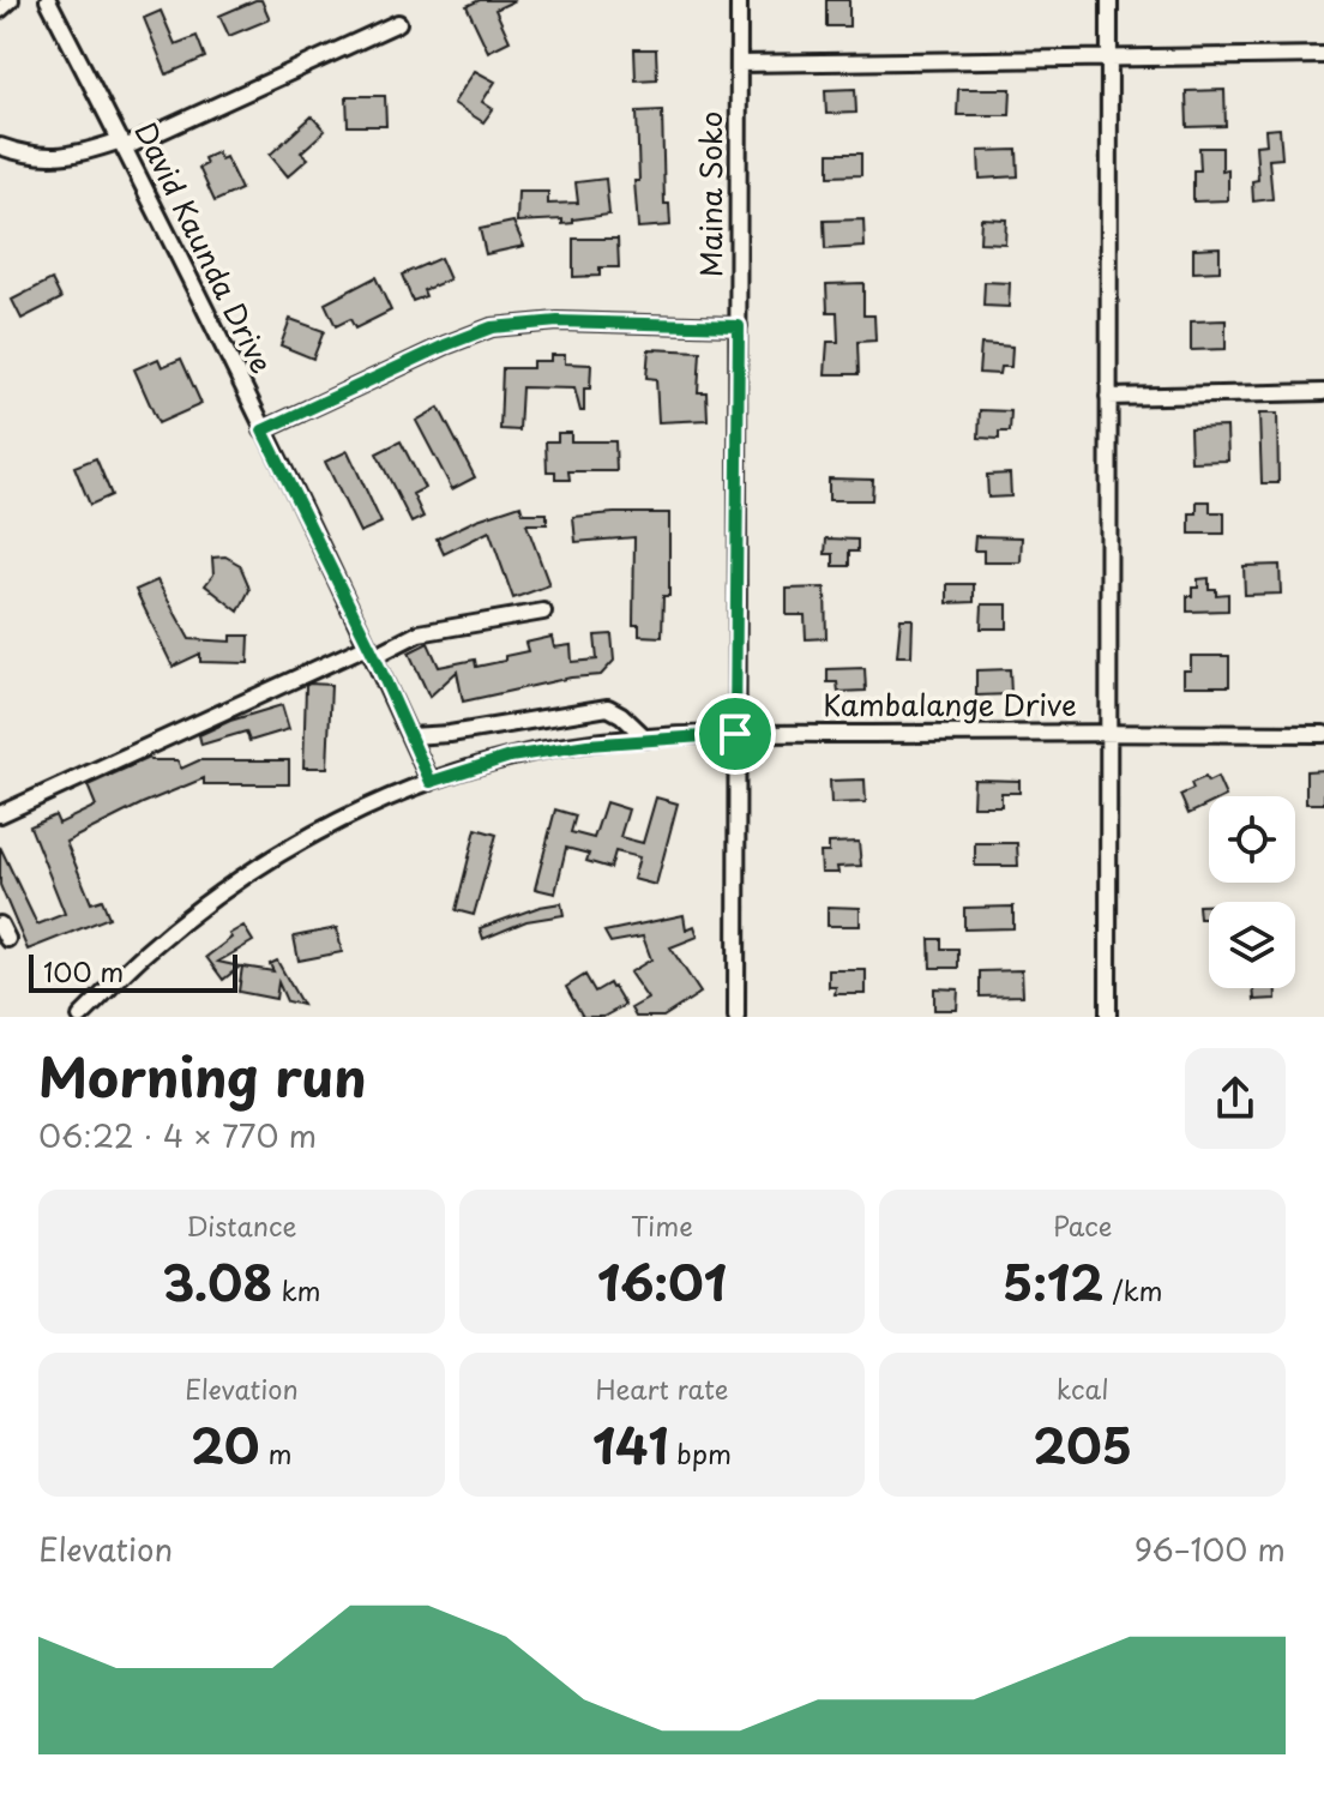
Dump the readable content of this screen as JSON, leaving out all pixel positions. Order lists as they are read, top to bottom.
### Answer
{
  "streets": {
    "street": ["Maina Soko", "David Kaunda Drive", "Kambalange Drive"]
  },
  "crossings": [
    ["Maina Soko", "Kambalange Drive"],
    ["David Kaunda Drive", "Kambalange Drive"]
  ],
  "scale_bar": "100 m",
  "page": {
    "scale": "100 m",
    "heading": ["Morning run", "06:22 · 4 × 770 m"],
    "stats": [
      ["Distance", "3.08 km"],
      ["Time", "16:01"],
      ["Pace", "5:12 /km"],
      ["Elevation", "20 m"],
      ["Heart rate", "141 bpm"],
      ["kcal", "205"]
    ],
    "chart": ["Elevation", "96–100 m"]
  }
}
